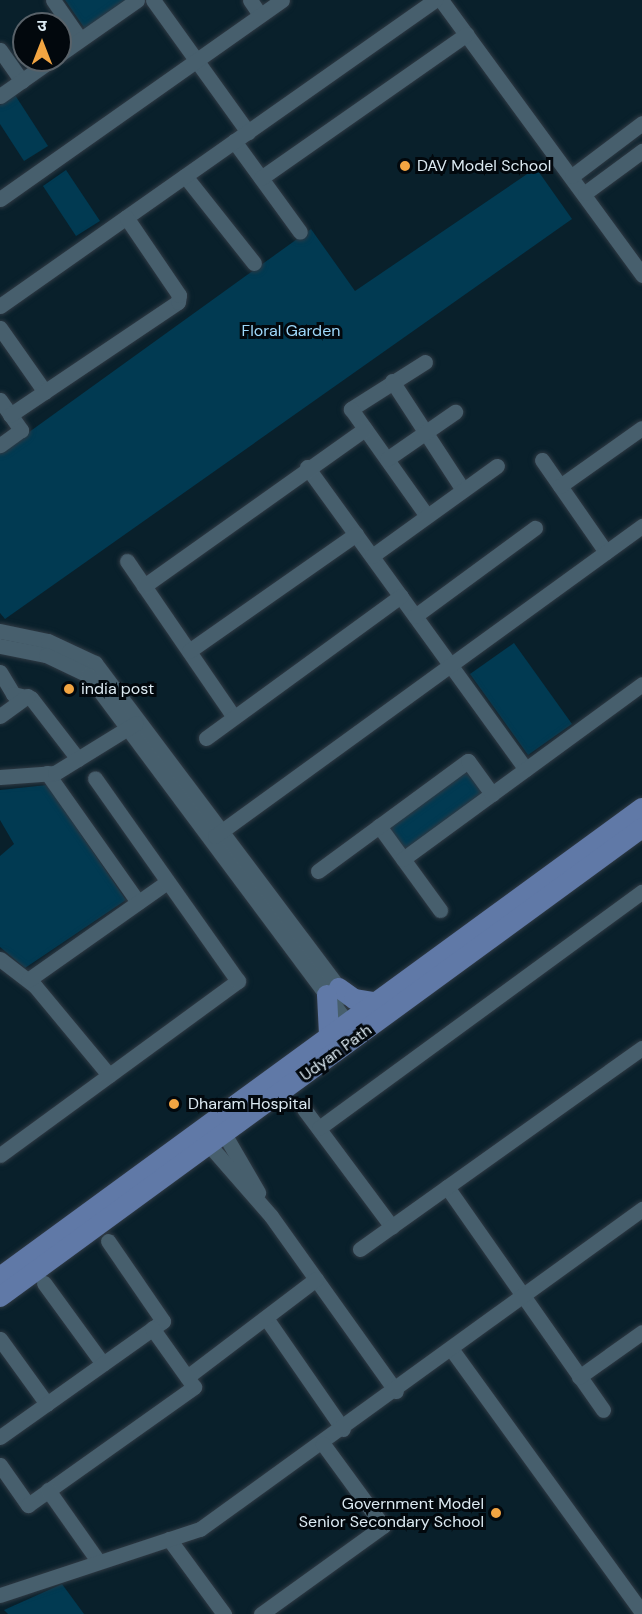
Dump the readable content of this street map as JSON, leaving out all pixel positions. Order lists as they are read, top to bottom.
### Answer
{
  "streets": {
    "main road": ["Udyan Path"]
  },
  "parks": ["Floral Garden"],
  "places": [
    "DAV Model School",
    "india post",
    "Dharam Hospital",
    "Government Model Senior Secondary School"
  ],
  "north": "top"
}
